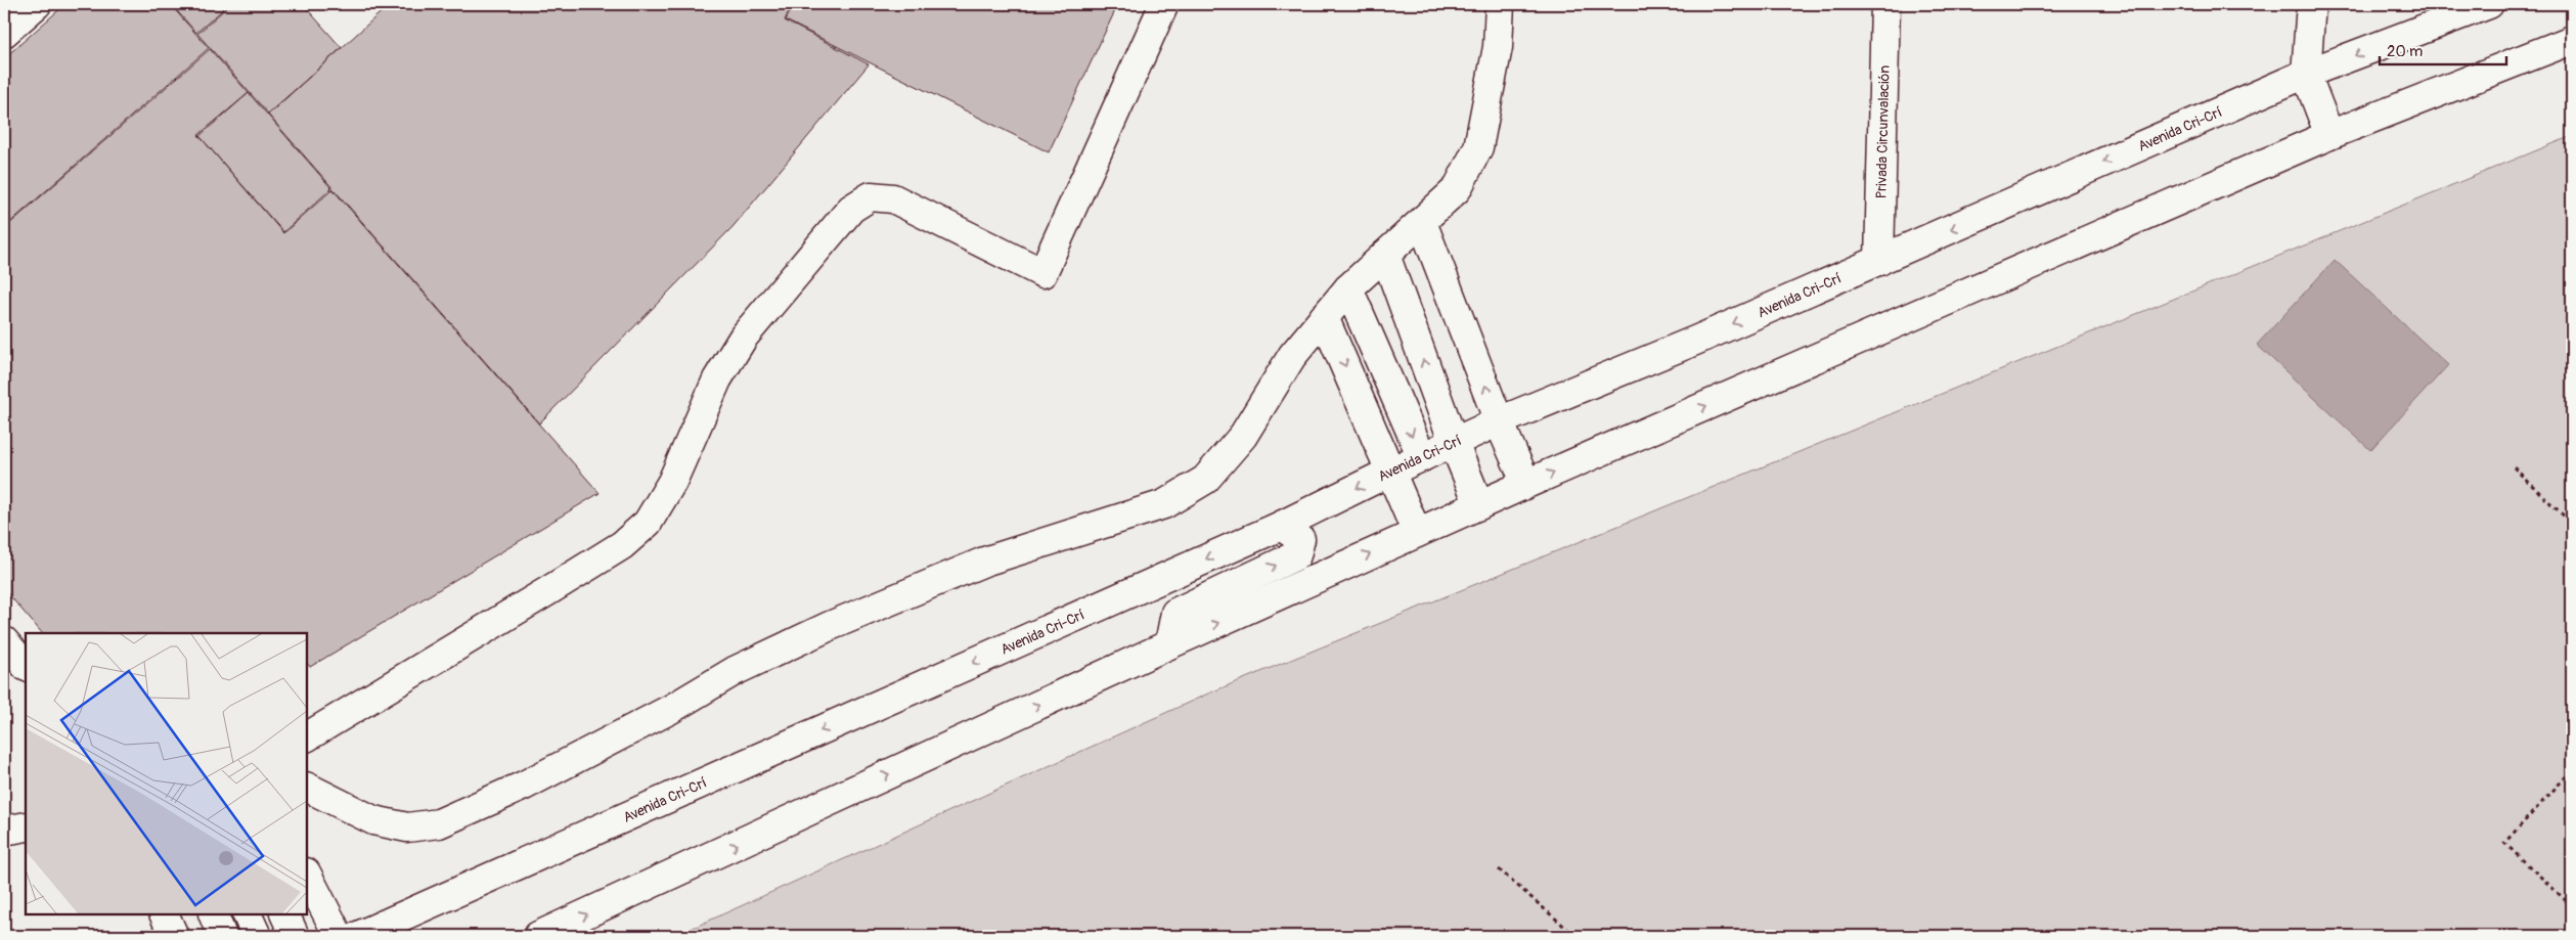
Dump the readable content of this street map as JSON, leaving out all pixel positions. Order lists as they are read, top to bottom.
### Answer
{
  "streets": {
    "main road": ["Avenida Cri-Crí", "Privada Circunvalación"]
  },
  "crossings": [
    ["Avenida Cri-Crí", "Privada Circunvalación"]
  ],
  "scale_bar": "20 m"
}
